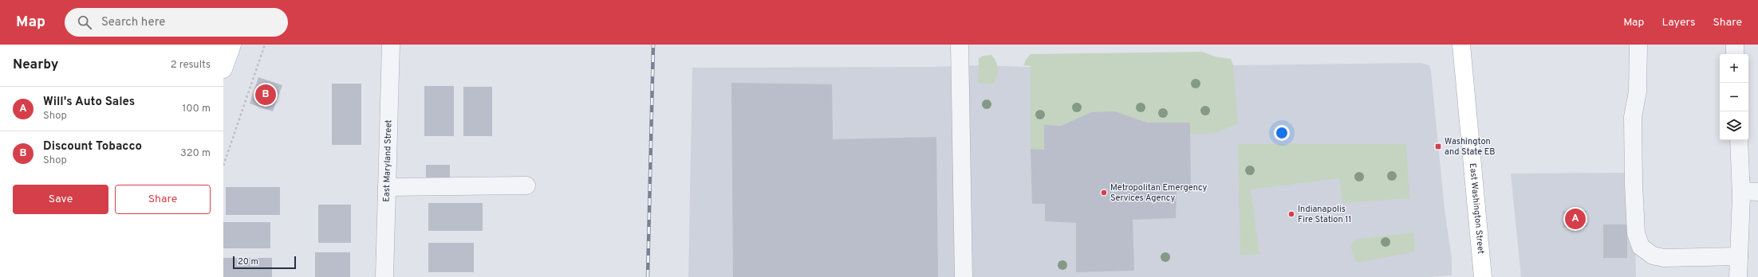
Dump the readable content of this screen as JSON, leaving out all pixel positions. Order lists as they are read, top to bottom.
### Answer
{
  "streets": {
    "main road": ["East Washington Street"],
    "street": ["East Maryland Street"]
  },
  "places": {
    "transit": ["Washington and State EB"],
    "other": ["Metropolitan Emergency Services Agency", "Indianapolis Fire Station 11"]
  },
  "scale_bar": "20 m",
  "page": {
    "header": "Map",
    "search": "Search here",
    "nav": ["Map", "Layers", "Share"],
    "heading": ["Nearby", "2 results"],
    "map_buttons": ["+", "−"],
    "pins": ["B", "A"],
    "list": [
      {
        "mark": "A",
        "name": "Will's Auto Sales",
        "note": "Shop",
        "value": "100 m"
      },
      {
        "mark": "B",
        "name": "Discount Tobacco",
        "note": "Shop",
        "value": "320 m"
      }
    ],
    "buttons": ["Save", "Share"],
    "scale": "20 m"
  }
}
